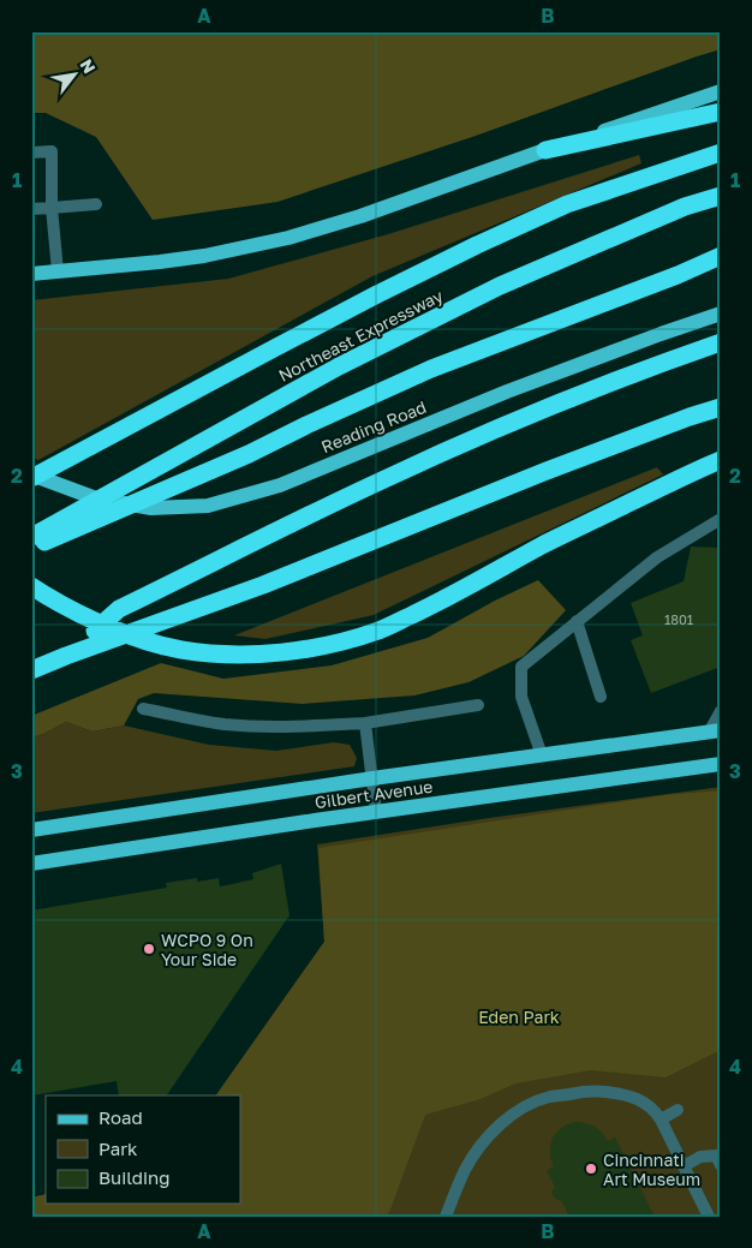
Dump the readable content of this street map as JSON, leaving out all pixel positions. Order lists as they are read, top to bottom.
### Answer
{
  "streets": {
    "highway": ["Northeast Expressway"],
    "main road": ["Reading Road", "Gilbert Avenue"]
  },
  "parks": ["Eden Park"],
  "places": ["WCPO 9 On Your Side", "Cincinnati Art Museum"],
  "house_numbers": ["1801"],
  "legend": ["Road", "Park", "Building"],
  "north": "top right",
  "grid": {
    "columns": ["A", "B"],
    "rows": [
      "1",
      "2",
      "3",
      "4"
    ]
  }
}
